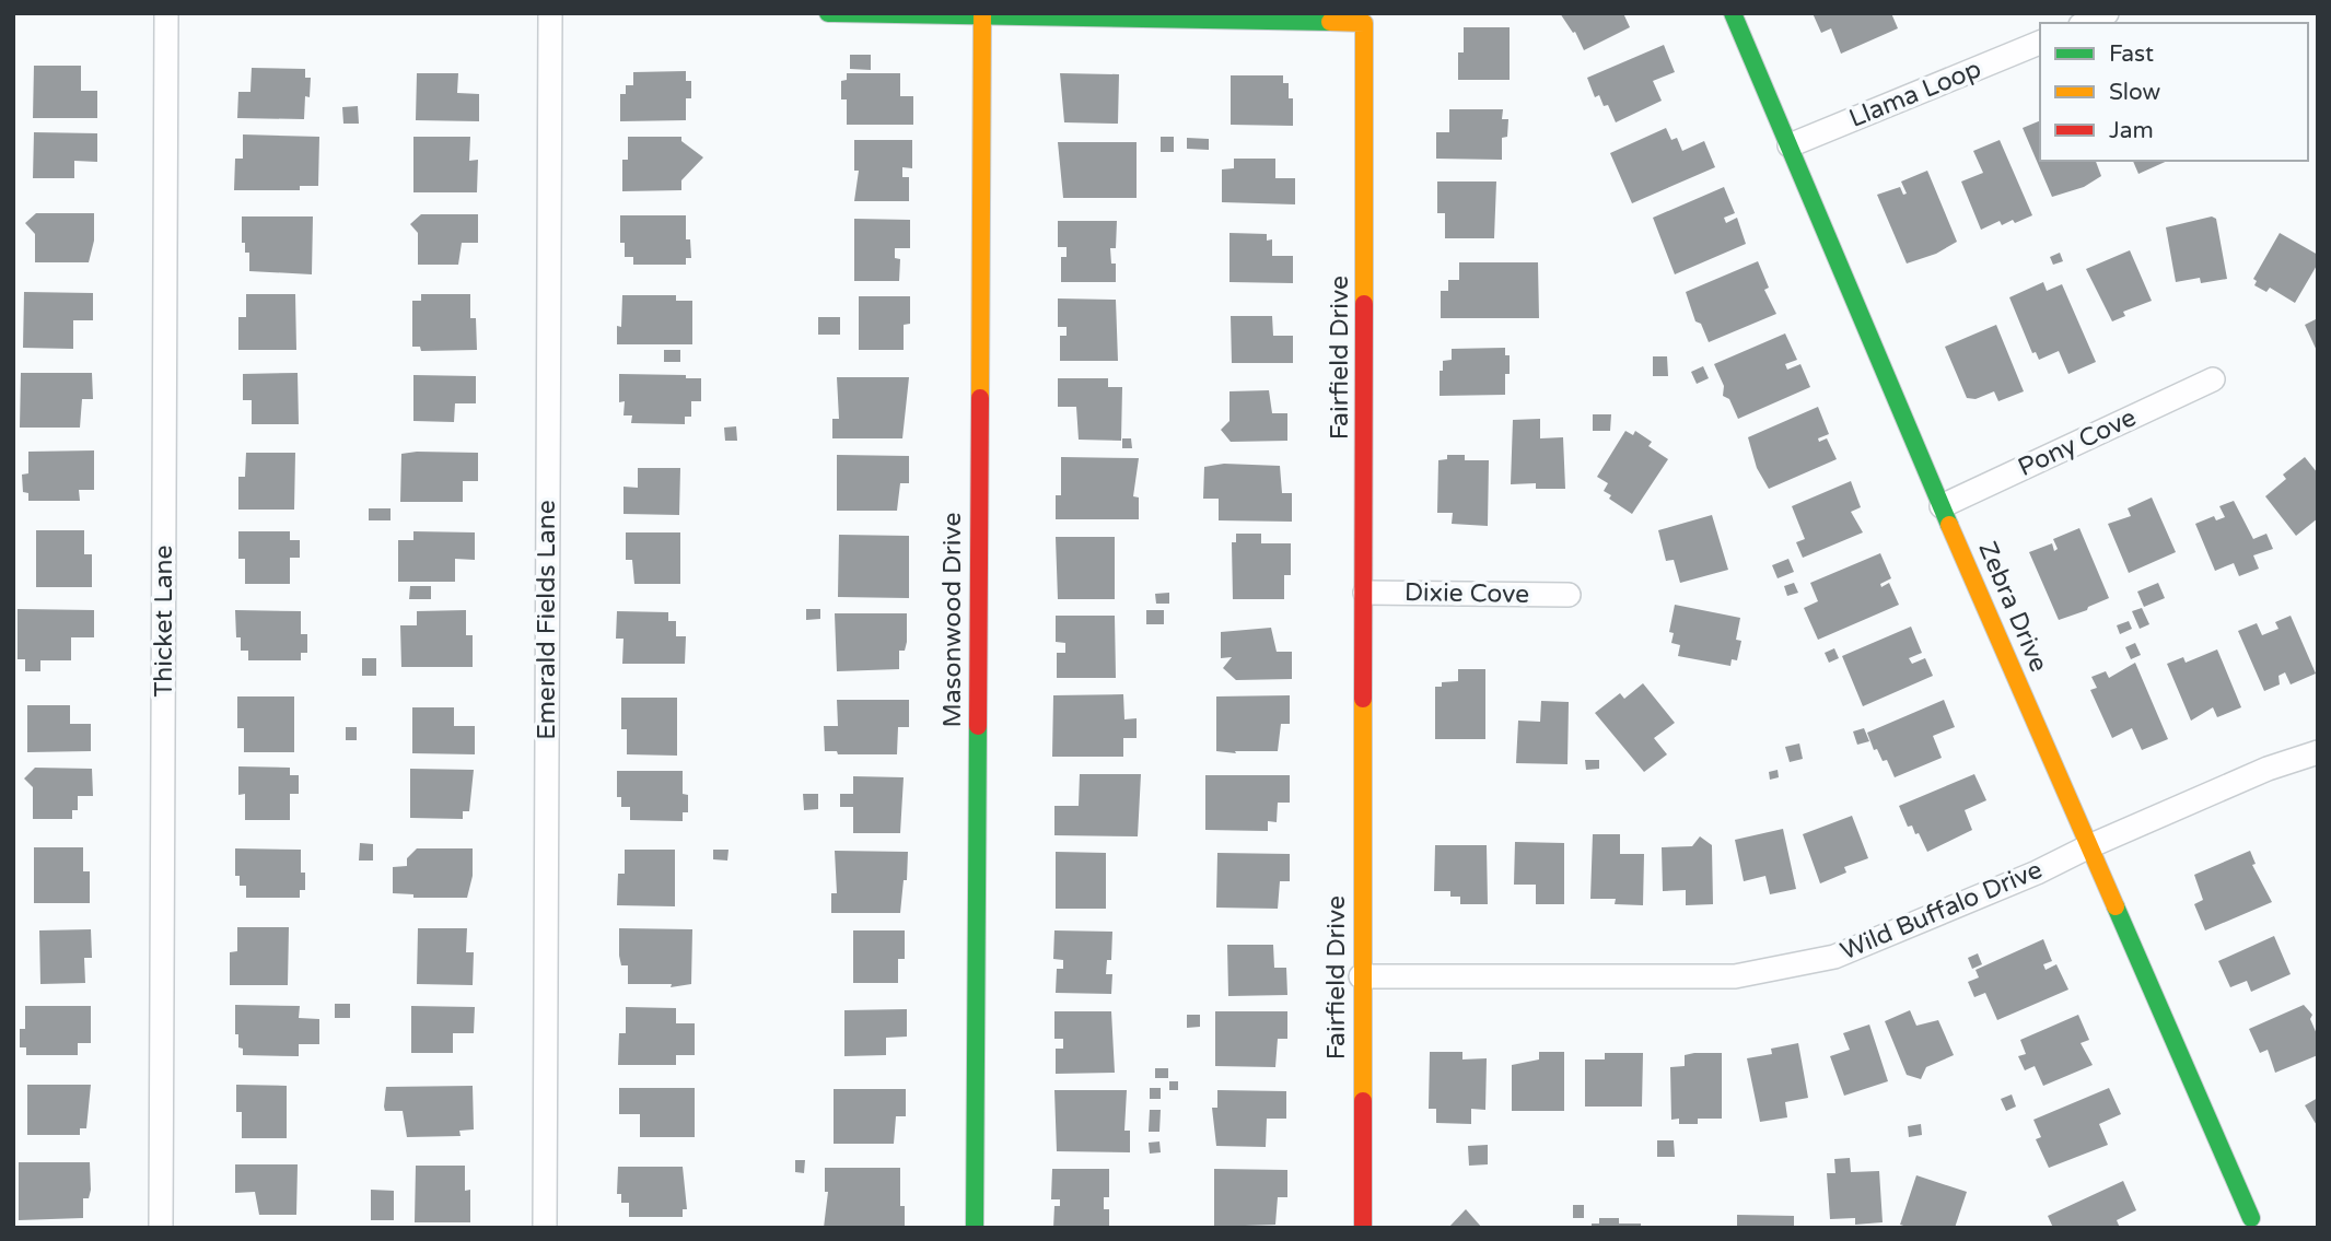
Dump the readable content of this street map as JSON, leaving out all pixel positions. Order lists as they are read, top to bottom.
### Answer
{
  "streets": {
    "street": [
      "Llama Loop",
      "Fairfield Drive",
      "Pony Cove",
      "Dixie Cove",
      "Zebra Drive",
      "Emerald Fields Lane",
      "Masonwood Drive",
      "Thicket Lane",
      "Wild Buffalo Drive"
    ]
  },
  "crossings": [
    ["Llama Loop", "Zebra Drive"],
    ["Fairfield Drive", "Dixie Cove"],
    ["Fairfield Drive", "Masonwood Drive"],
    ["Fairfield Drive", "Wild Buffalo Drive"],
    ["Pony Cove", "Zebra Drive"],
    ["Zebra Drive", "Wild Buffalo Drive"]
  ],
  "legend": ["Fast", "Slow", "Jam"]
}
